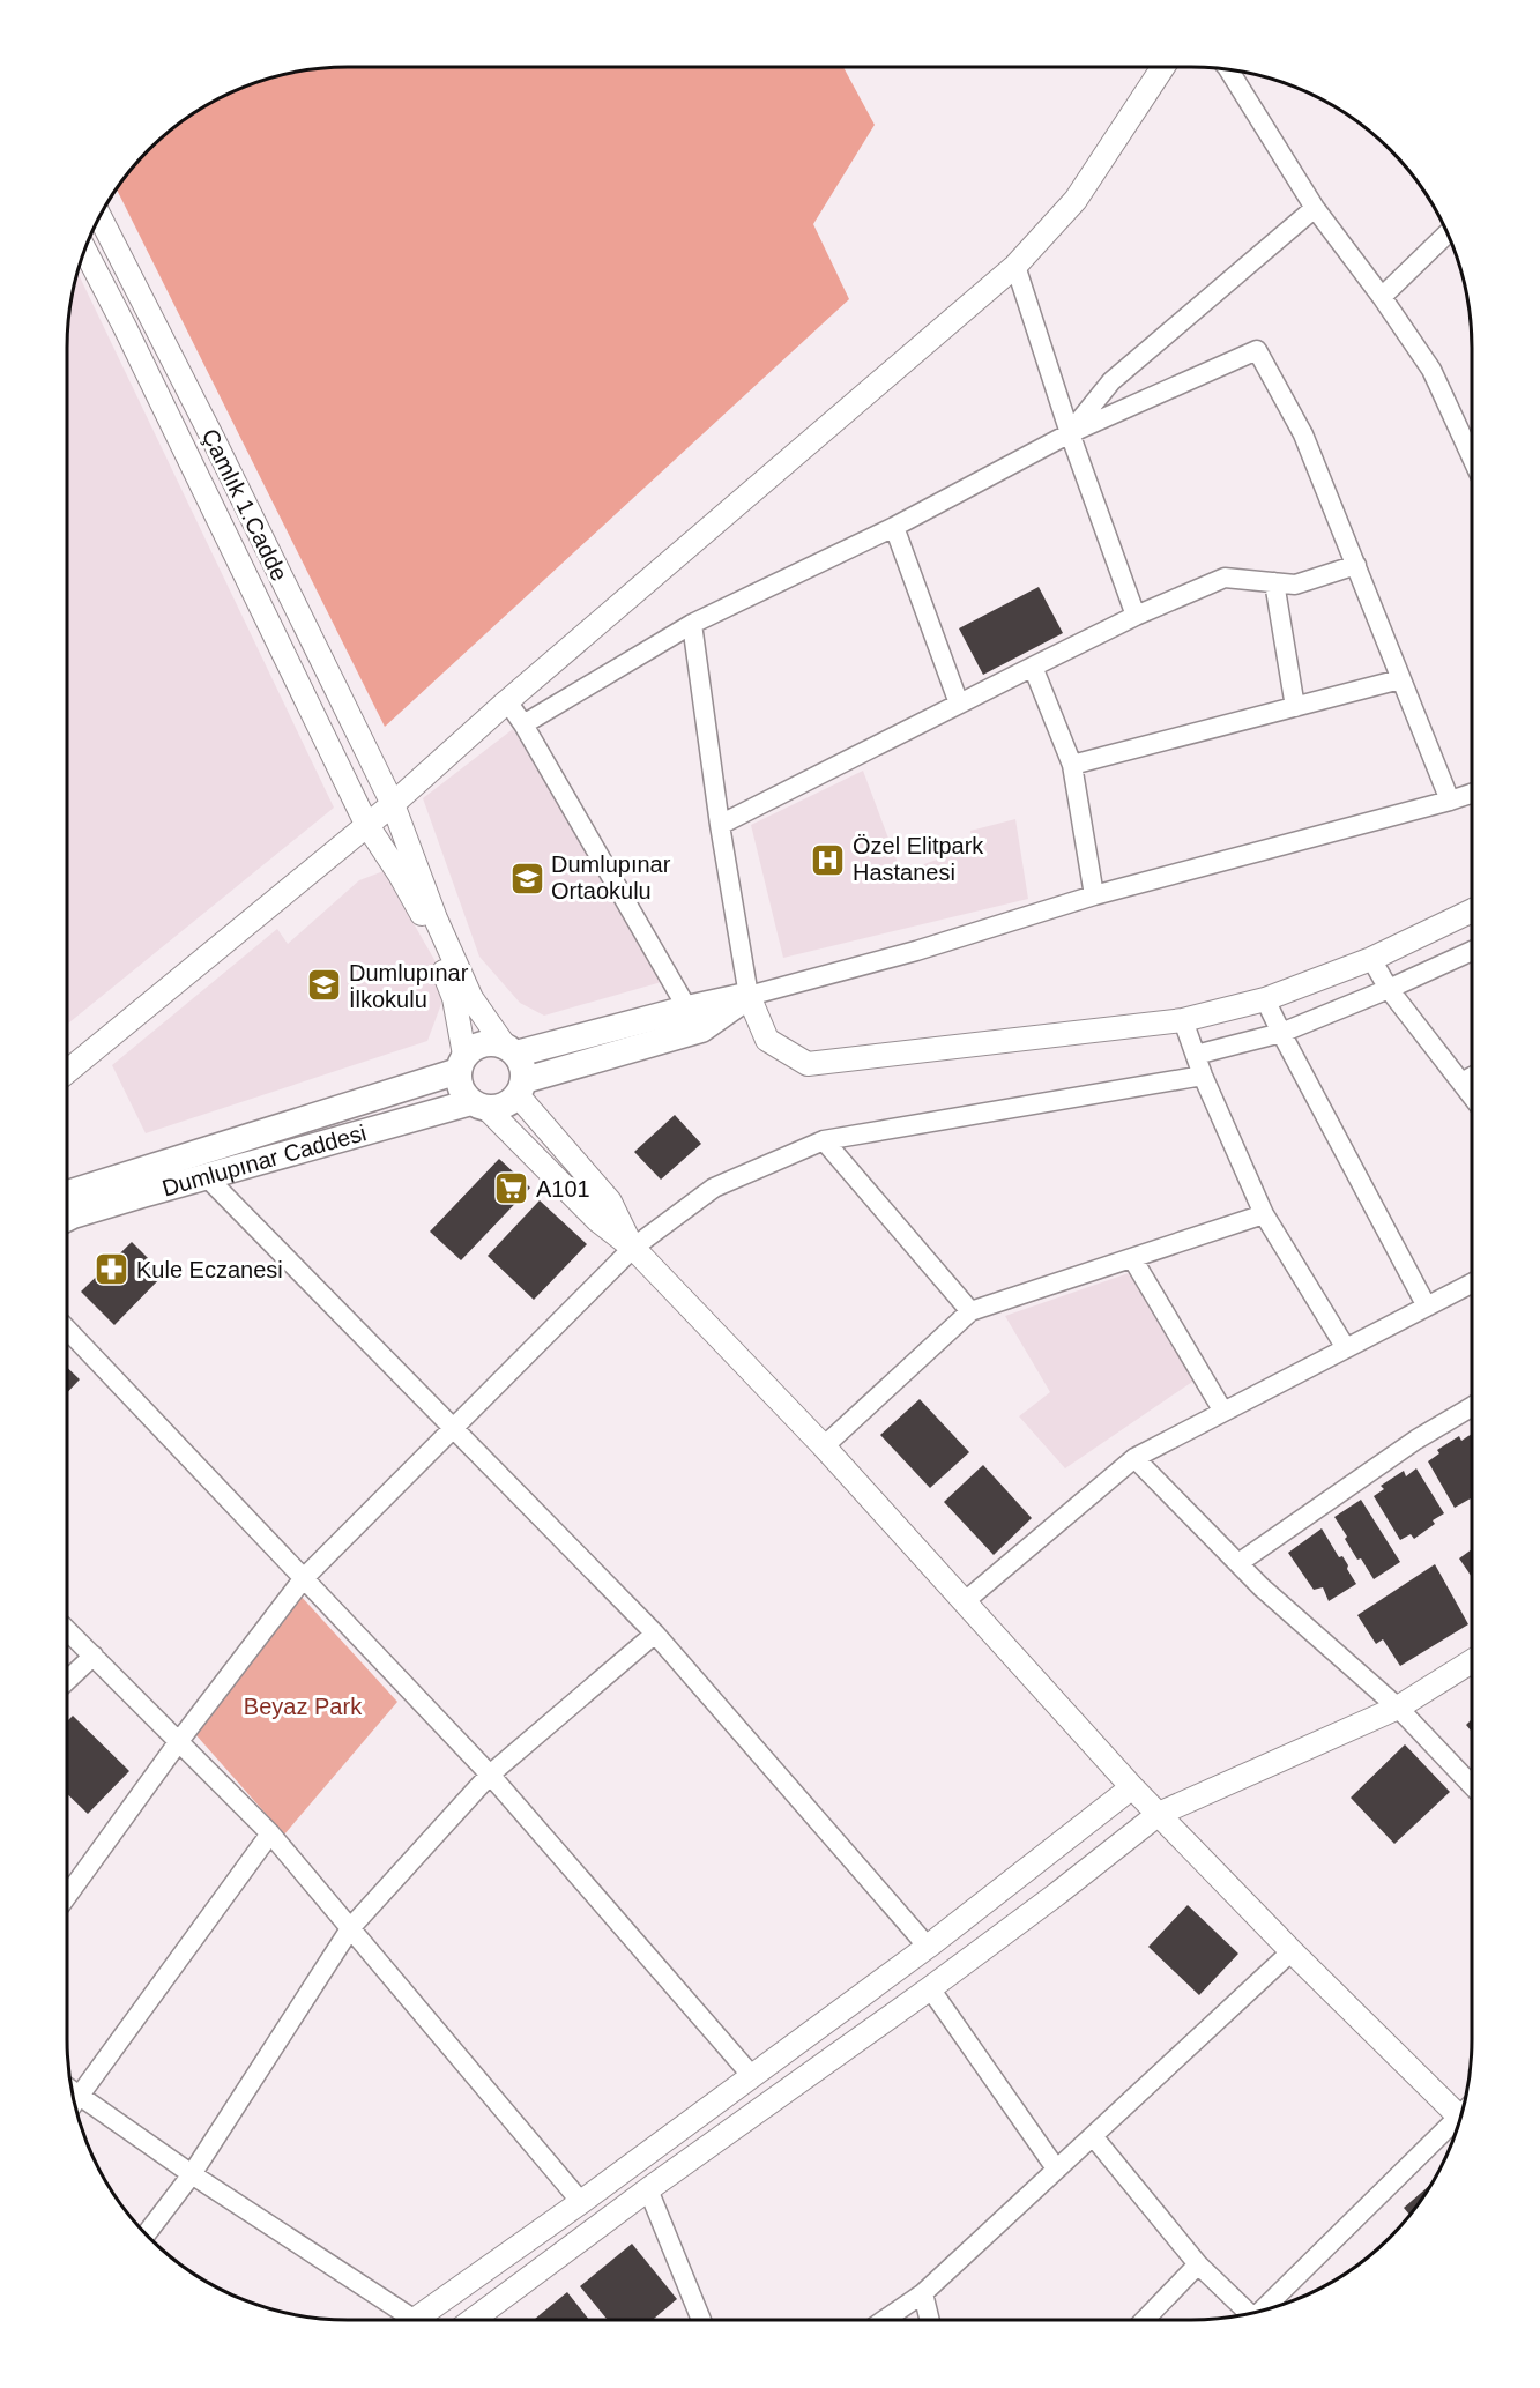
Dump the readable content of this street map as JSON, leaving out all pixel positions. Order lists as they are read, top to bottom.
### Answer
{
  "streets": {
    "main road": ["Dumlupınar Caddesi"],
    "street": ["Çamlık 1.Cadde"]
  },
  "crossings": [
    ["Çamlık 1.Cadde", "Dumlupınar Caddesi"]
  ],
  "parks": ["Beyaz Park"],
  "places": {
    "hospital": ["Özel Elitpark Hastanesi"],
    "school or university": ["Dumlupınar Ortaokulu", "Dumlupınar İlkokulu"],
    "supermarket": ["A101"],
    "pharmacy": ["Kule Eczanesi"]
  }
}
